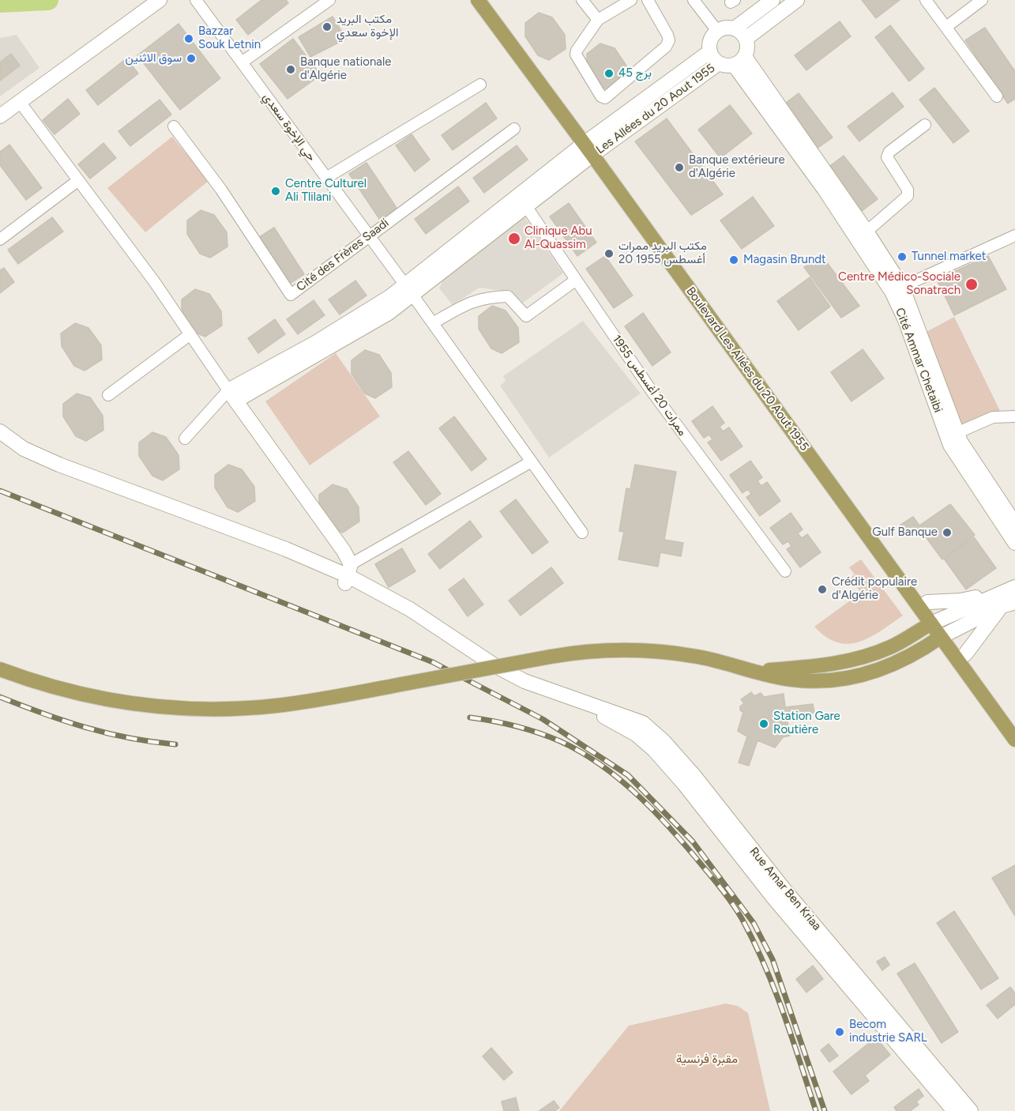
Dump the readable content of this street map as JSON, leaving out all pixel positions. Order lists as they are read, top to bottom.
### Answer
{
  "streets": {
    "main road": [
      "Les Allées du 20 Aout 1955",
      "Cité Ammar Chetaibi",
      "Boulevard Les Allées du 20 Aout 1955",
      "Rue Amar Ben Kriaa"
    ],
    "street": ["حي الإخوة سعدي", "Cité des Frères Saadi", "ممرات 20 أغسطس 1955"]
  },
  "crossings": [
    ["Les Allées du 20 Aout 1955", "Cité Ammar Chetaibi"],
    ["Les Allées du 20 Aout 1955", "Boulevard Les Allées du 20 Aout 1955"],
    ["حي الإخوة سعدي", "Cité des Frères Saadi"]
  ],
  "parks": ["مقبرة فرنسية"],
  "places": [
    "مكتب البريد الإخوة سعدي",
    "Bazzar Souk Letnin",
    "سوق الاثنين",
    "Banque nationale d'Algérie",
    "برج 45",
    "Banque extérieure d'Algérie",
    "Centre Culturel Ali Tlilani",
    "Clinique Abu Al-Quassim",
    "مكتب البريد ممرات 20 أغسطس 1955",
    "Tunnel market",
    "Magasin Brundt",
    "Centre Médico-Sociale Sonatrach",
    "Gulf Banque",
    "Crédit populaire d'Algérie",
    "Station Gare Routière",
    "Becom industrie SARL"
  ]
}
